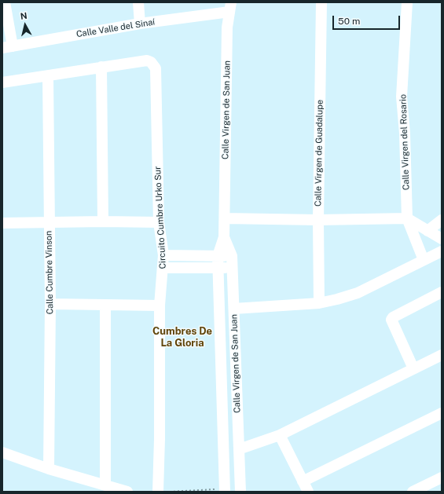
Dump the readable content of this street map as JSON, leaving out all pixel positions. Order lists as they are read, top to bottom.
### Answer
{
  "streets": {
    "street": [
      "Calle Valle del Sinaí",
      "Calle Virgen de San Juan",
      "Calle Virgen del Rosario",
      "Calle Virgen de Guadalupe",
      "Circuito Cumbre Urko Sur",
      "Calle Cumbre Vinson"
    ]
  },
  "crossings": [
    ["Calle Valle del Sinaí", "Calle Virgen de San Juan"]
  ],
  "districts": ["Cumbres De La Gloria"],
  "scale_bar": "50 m",
  "north": "top"
}
